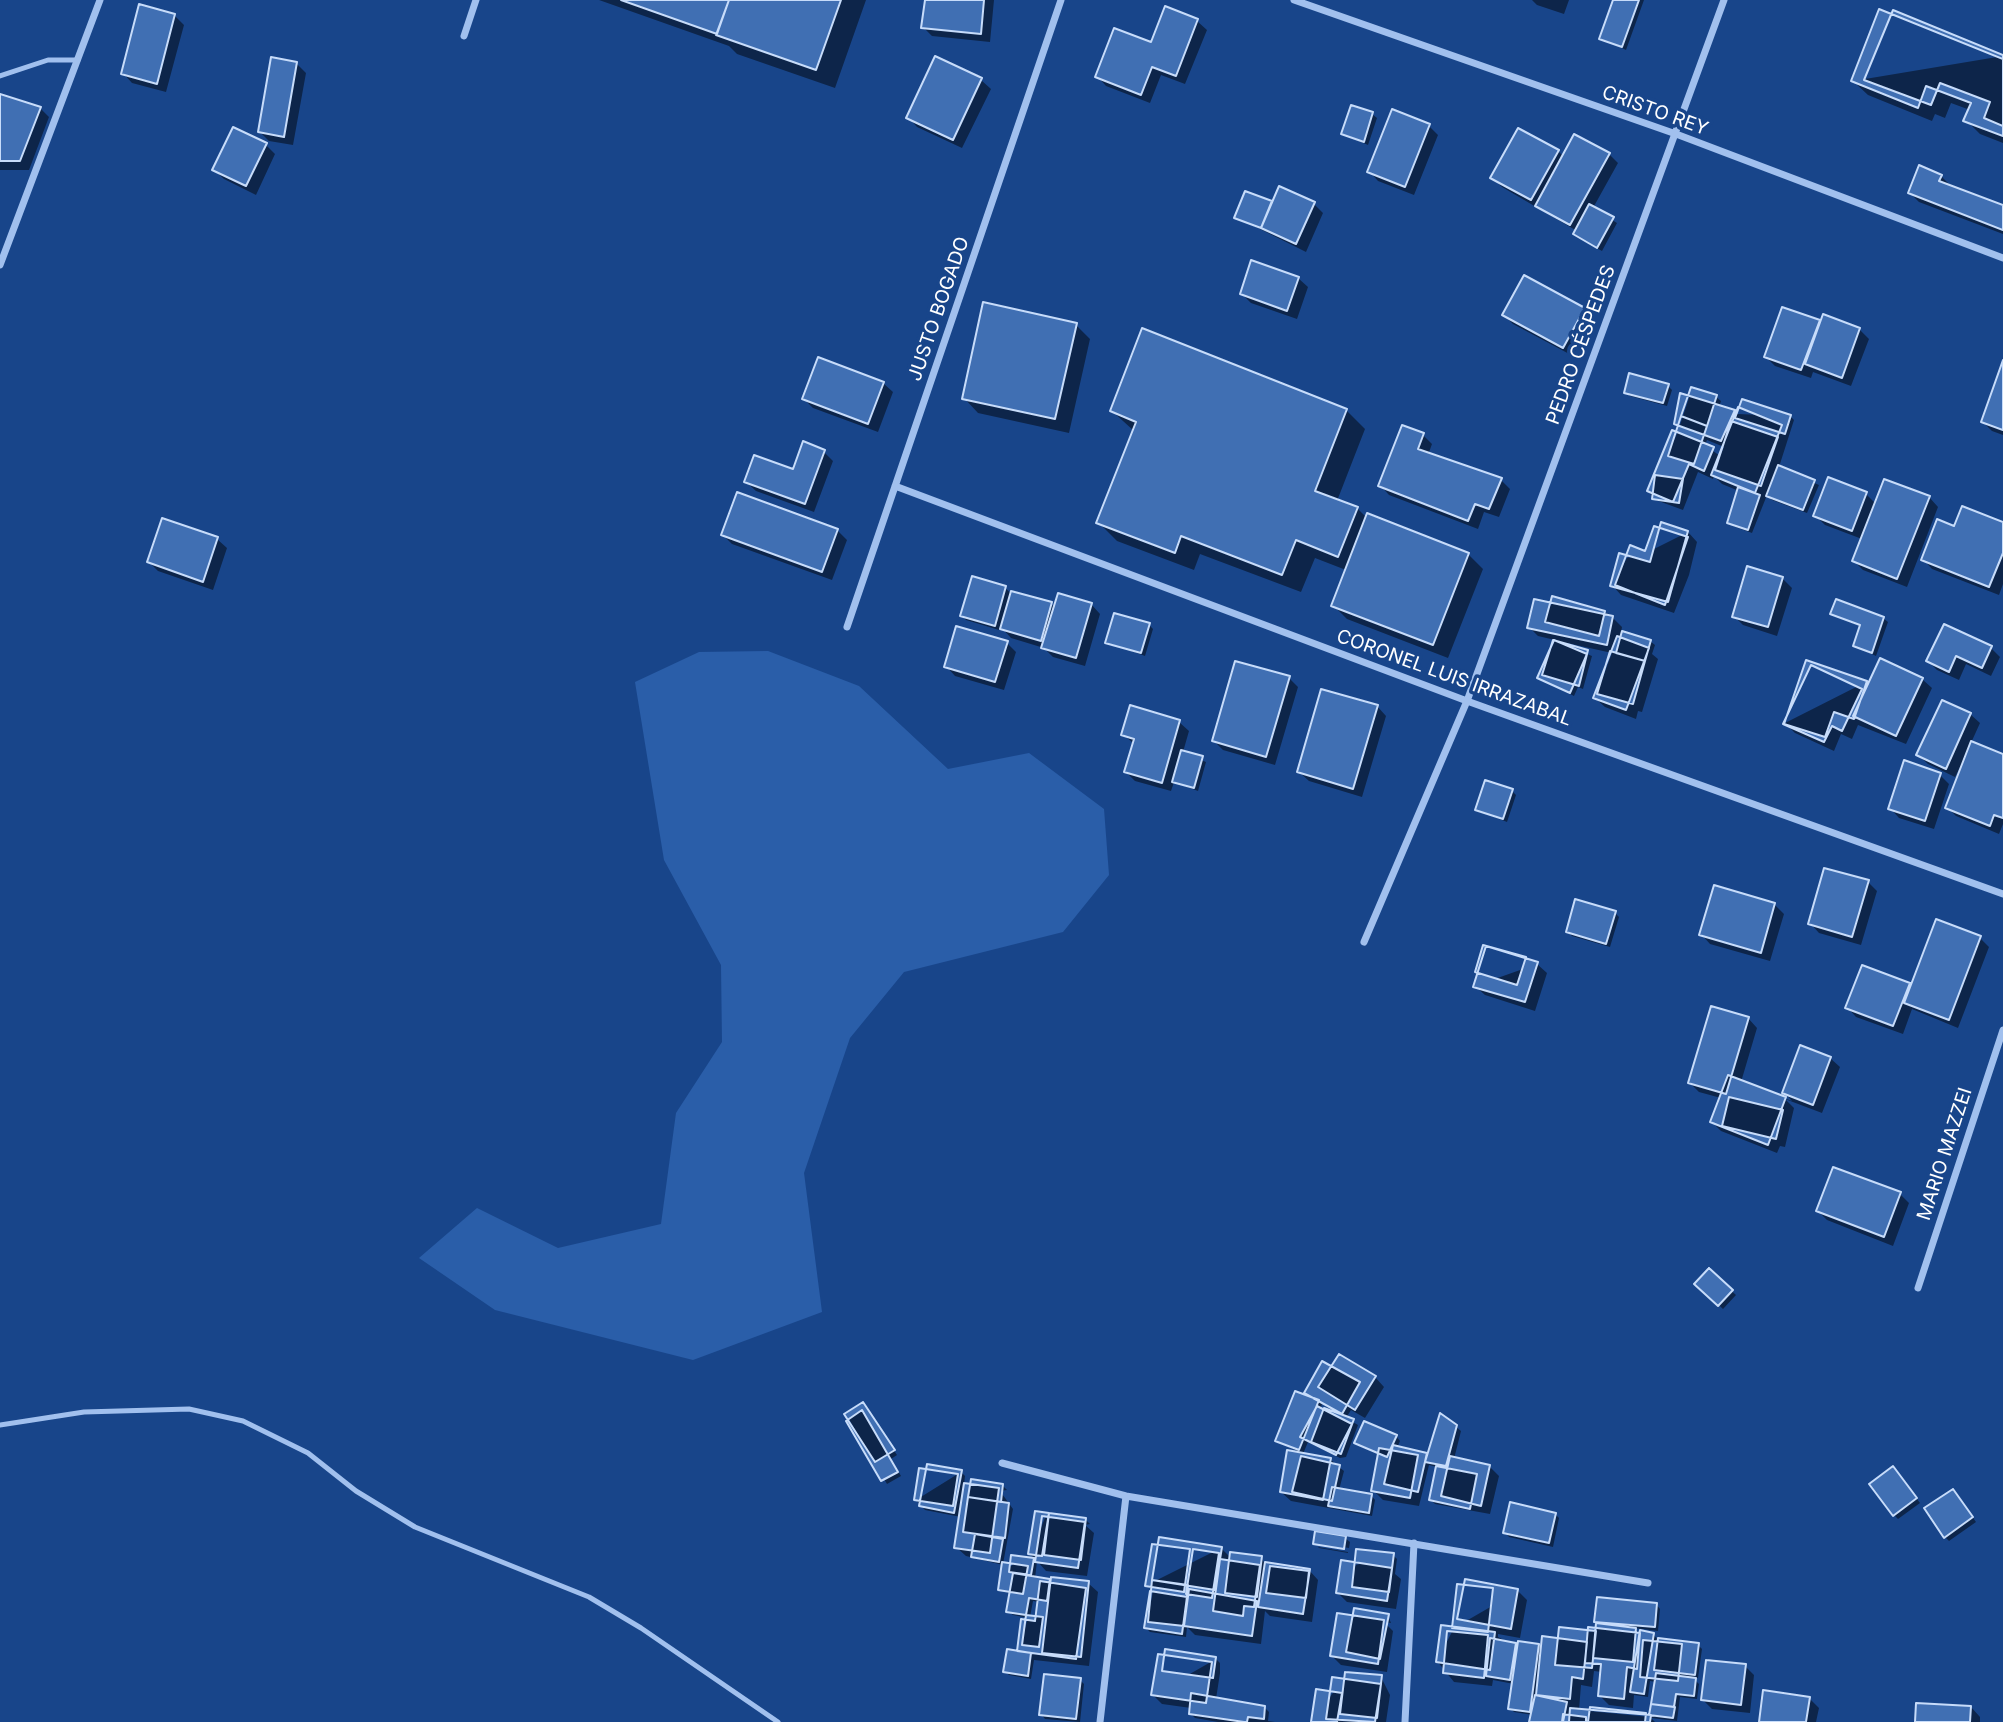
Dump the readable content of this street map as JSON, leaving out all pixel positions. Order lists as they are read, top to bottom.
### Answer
{
  "streets": {
    "street": [
      "CRISTO REY",
      "JUSTO BOGADO",
      "PEDRO CÉSPEDES",
      "CORONEL LUIS IRRAZABAL",
      "MARIO MAZZEI"
    ]
  },
  "crossings": [
    ["CRISTO REY", "PEDRO CÉSPEDES"],
    ["JUSTO BOGADO", "CORONEL LUIS IRRAZABAL"],
    ["PEDRO CÉSPEDES", "CORONEL LUIS IRRAZABAL"]
  ]
}
